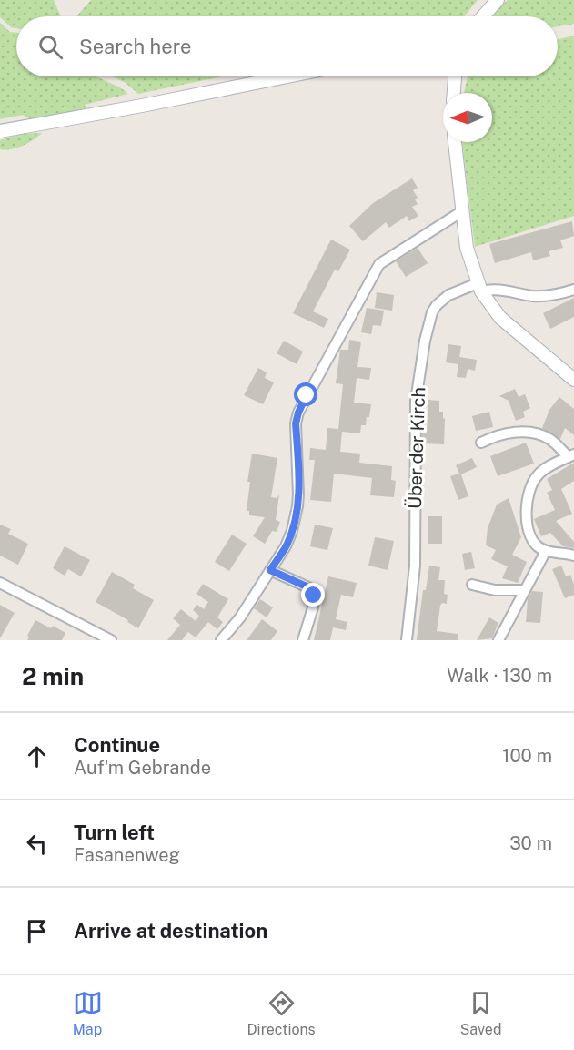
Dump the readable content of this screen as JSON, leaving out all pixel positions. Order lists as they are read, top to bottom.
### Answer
{
  "streets": {
    "street": ["Über der Kirch"]
  },
  "north": "left",
  "page": {
    "search": "Search here",
    "heading": ["2 min", "Walk · 130 m"],
    "list": [
      ["Continue", "Auf'm Gebrande", "100 m"],
      ["Turn left", "Fasanenweg", "30 m"],
      "Arrive at destination"
    ],
    "nav": ["Map", "Directions", "Saved"]
  }
}
